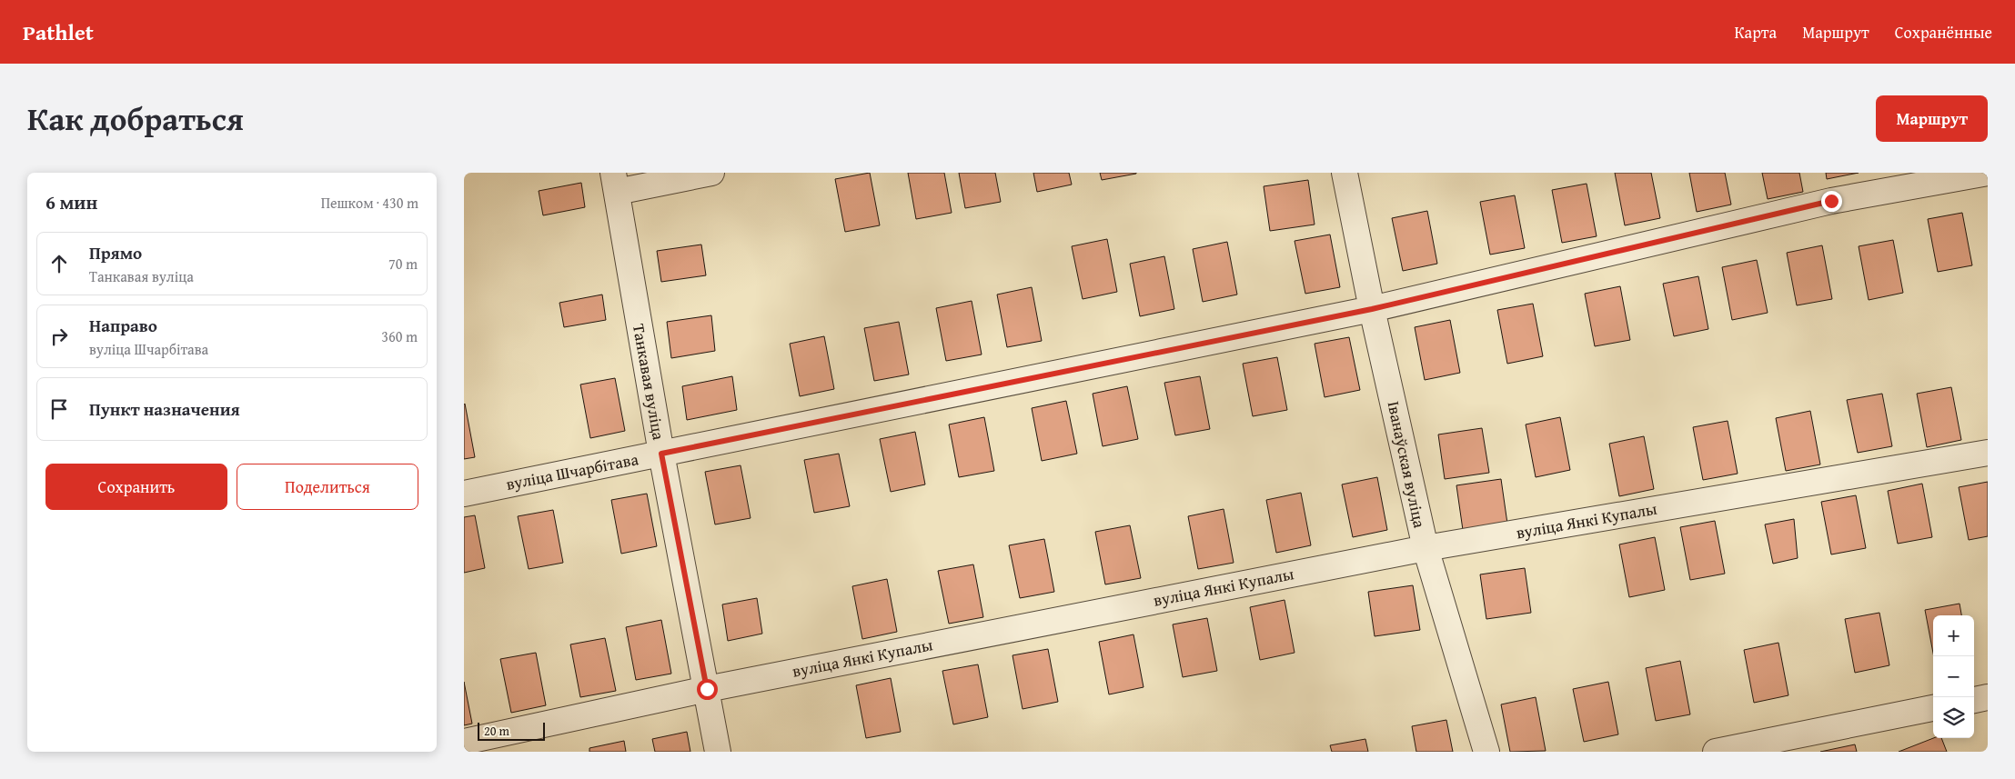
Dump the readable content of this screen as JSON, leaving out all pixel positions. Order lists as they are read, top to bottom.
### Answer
{
  "streets": {
    "street": [
      "Танкавая вуліца",
      "Іванаўская вуліца",
      "вуліца Шчарбітава",
      "вуліца Янкі Купалы"
    ]
  },
  "crossings": [
    ["Танкавая вуліца", "вуліца Шчарбітава"],
    ["Танкавая вуліца", "вуліца Янкі Купалы"],
    ["Іванаўская вуліца", "вуліца Шчарбітава"],
    ["Іванаўская вуліца", "вуліца Янкі Купалы"]
  ],
  "scale_bar": "20 m",
  "page": {
    "header": "Pathlet",
    "nav": ["Карта", "Маршрут", "Сохранённые"],
    "title": "Как добраться",
    "buttons": [
      "Маршрут",
      ["Сохранить", "Поделиться"]
    ],
    "heading": ["6 мин", "Пешком · 430 m"],
    "list": [
      ["Прямо", "Танкавая вуліца", "70 m"],
      ["Направо", "вуліца Шчарбітава", "360 m"],
      "Пункт назначения"
    ],
    "map_buttons": ["+", "−"],
    "scale": "20 m"
  }
}
